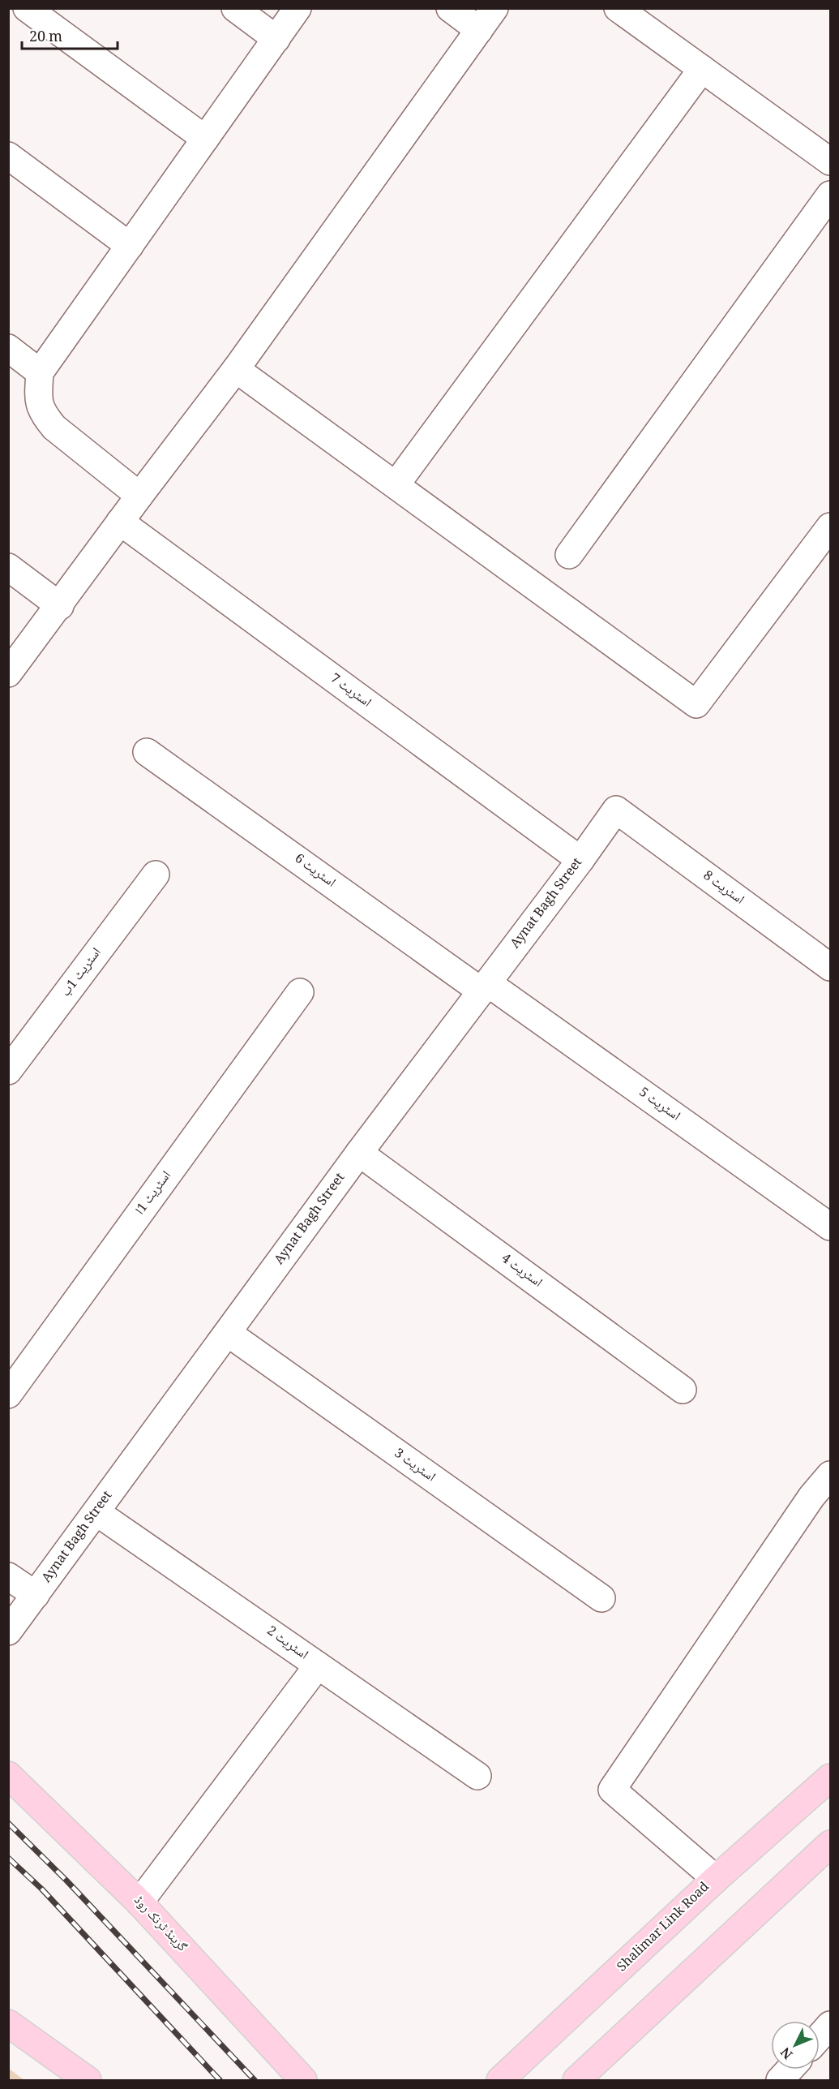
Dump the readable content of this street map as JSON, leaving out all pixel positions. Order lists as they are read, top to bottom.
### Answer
{
  "streets": {
    "main road": ["گرینڈ ٹرنک روڈ", "Shalimar Link Road"],
    "street": [
      "اسٹریٹ 7",
      "اسٹریٹ 6",
      "اسٹریٹ 8",
      "Aynat Bagh Street",
      "اسٹریٹ 1ب",
      "اسٹریٹ 5",
      "اسٹریٹ 1ا",
      "اسٹریٹ 4",
      "اسٹریٹ 3",
      "اسٹریٹ 2"
    ]
  },
  "crossings": [
    ["اسٹریٹ 7", "Aynat Bagh Street"],
    ["اسٹریٹ 6", "Aynat Bagh Street"],
    ["اسٹریٹ 6", "اسٹریٹ 5"],
    ["اسٹریٹ 8", "Aynat Bagh Street"],
    ["Aynat Bagh Street", "اسٹریٹ 5"],
    ["Aynat Bagh Street", "اسٹریٹ 4"],
    ["Aynat Bagh Street", "اسٹریٹ 3"],
    ["Aynat Bagh Street", "اسٹریٹ 2"]
  ],
  "scale_bar": "20 m",
  "north": "bottom left"
}
